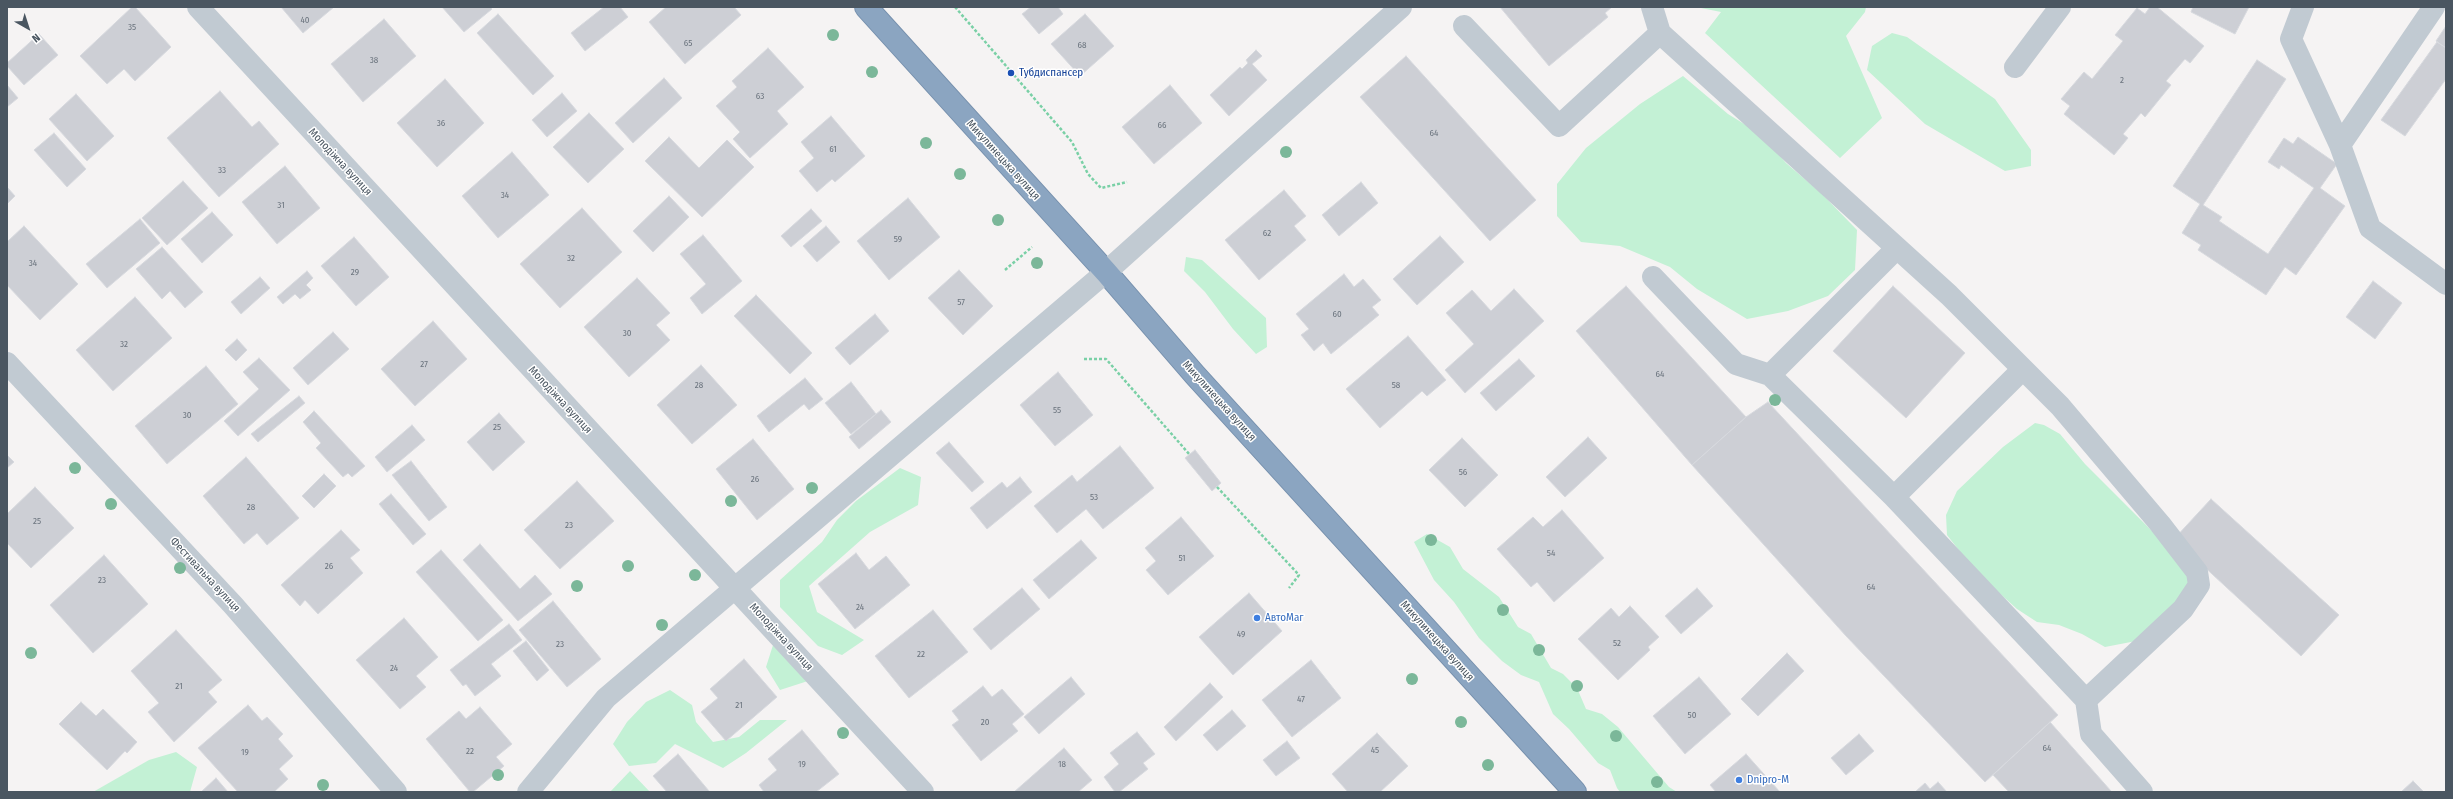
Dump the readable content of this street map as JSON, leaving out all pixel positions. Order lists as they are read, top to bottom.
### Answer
{
  "streets": {
    "highway": ["Микулинецька вулиця"],
    "street": ["Молодіжна вулиця", "Фестивальна вулиця"]
  },
  "places": ["Тубдиспансер", "АвтоМаг", "Dnipro-M"],
  "house_numbers": [
    "40",
    "35",
    "65",
    "68",
    "38",
    "2",
    "63",
    "36",
    "66",
    "64",
    "61",
    "33",
    "34",
    "31",
    "62",
    "59",
    "32",
    "34",
    "29",
    "57",
    "60",
    "30",
    "32",
    "27",
    "64",
    "28",
    "58",
    "55",
    "30",
    "25",
    "56",
    "26",
    "53",
    "28",
    "25",
    "23",
    "54",
    "51",
    "26",
    "23",
    "64",
    "24",
    "49",
    "52",
    "23",
    "22",
    "24",
    "21",
    "47",
    "21",
    "50",
    "20",
    "64",
    "45",
    "22",
    "19",
    "19",
    "18"
  ],
  "north": "bottom right"
}
